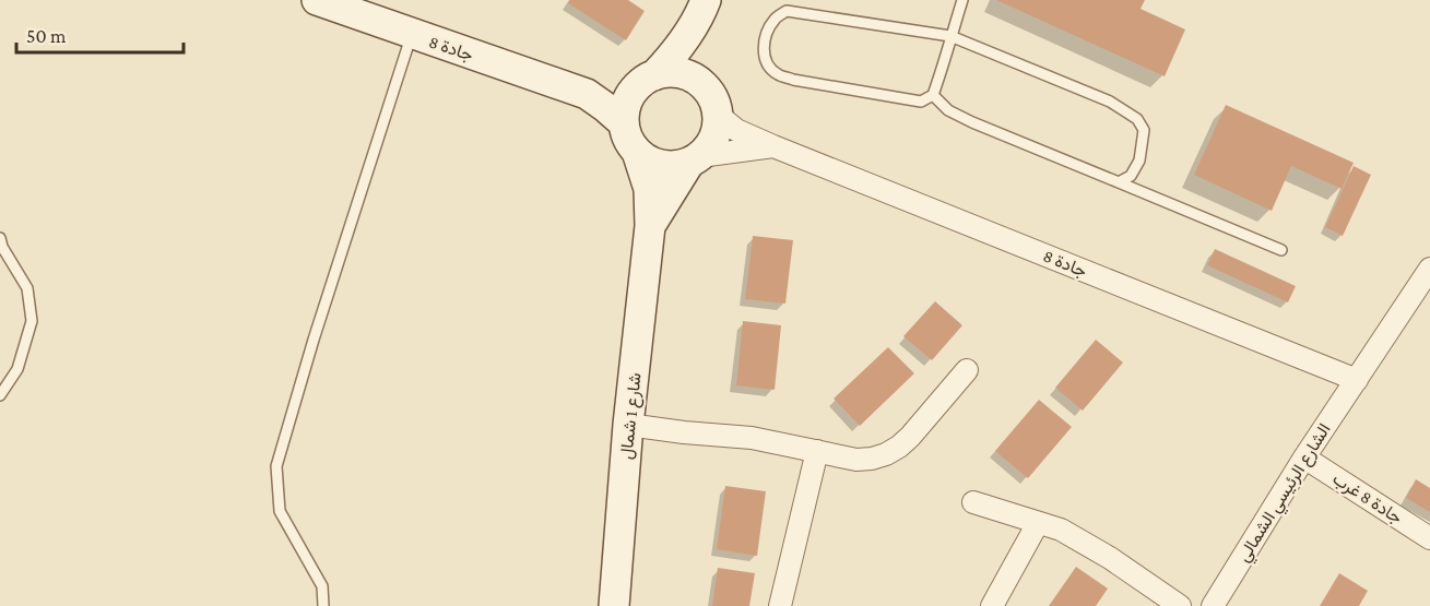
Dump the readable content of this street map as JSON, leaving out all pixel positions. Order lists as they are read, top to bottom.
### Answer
{
  "streets": {
    "main road": ["جادة 8", "شارع 1 شمال"],
    "street": ["الشارع الرئيسي الشمالي", "جادة 8 غرب"]
  },
  "crossings": [
    ["جادة 8", "شارع 1 شمال"],
    ["جادة 8", "الشارع الرئيسي الشمالي"],
    ["الشارع الرئيسي الشمالي", "جادة 8 غرب"]
  ],
  "scale_bar": "50 m"
}
